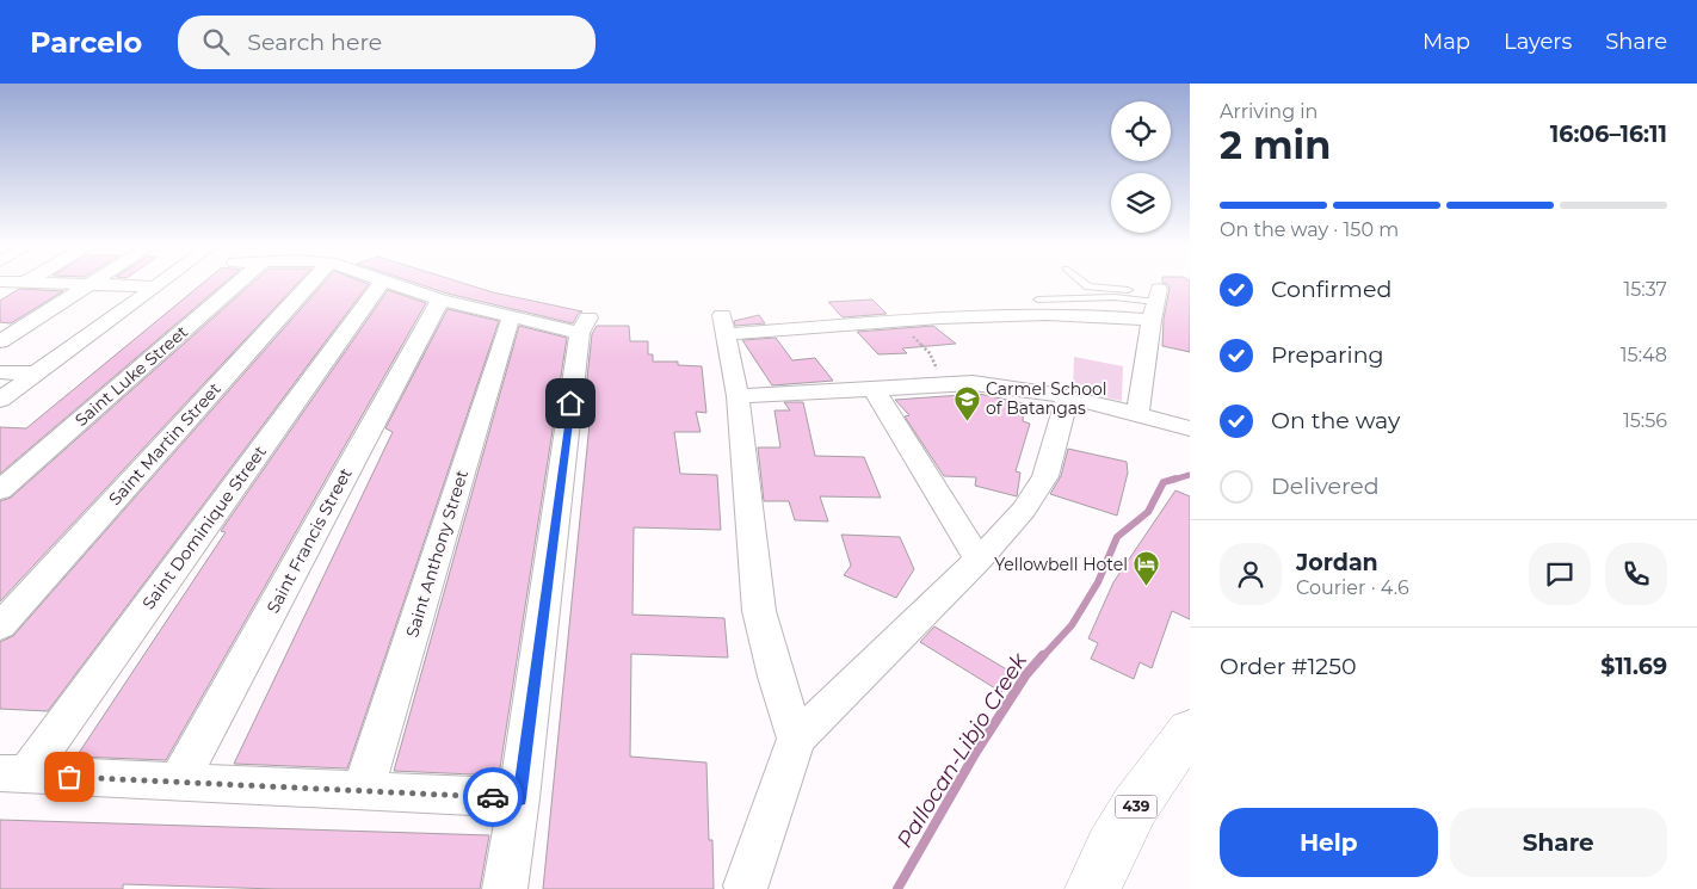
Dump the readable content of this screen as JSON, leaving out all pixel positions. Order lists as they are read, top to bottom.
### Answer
{
  "streets": {
    "main road": ["439"],
    "street": [
      "Saint Luke Street",
      "Saint Martin Street",
      "Saint Dominique Street",
      "Saint Francis Street",
      "Saint Anthony Street"
    ]
  },
  "water": ["Pallocan-Libjo Creek"],
  "places": {
    "school or university": ["Carmel School of Batangas"],
    "hotel": ["Yellowbell Hotel"]
  },
  "page": {
    "header": "Parcelo",
    "search": "Search here",
    "nav": ["Map", "Layers", "Share"],
    "heading": ["2 min", "Arriving in", "16:06–16:11"],
    "panel": [
      "Jordan",
      "Courier · 4.6",
      "Order #1250",
      "$11.69"
    ],
    "bar": "On the way · 150 m",
    "list": [
      ["Confirmed", "15:37"],
      ["Preparing", "15:48"],
      ["On the way", "15:56"],
      "Delivered"
    ],
    "buttons": ["Help", "Share"]
  }
}
